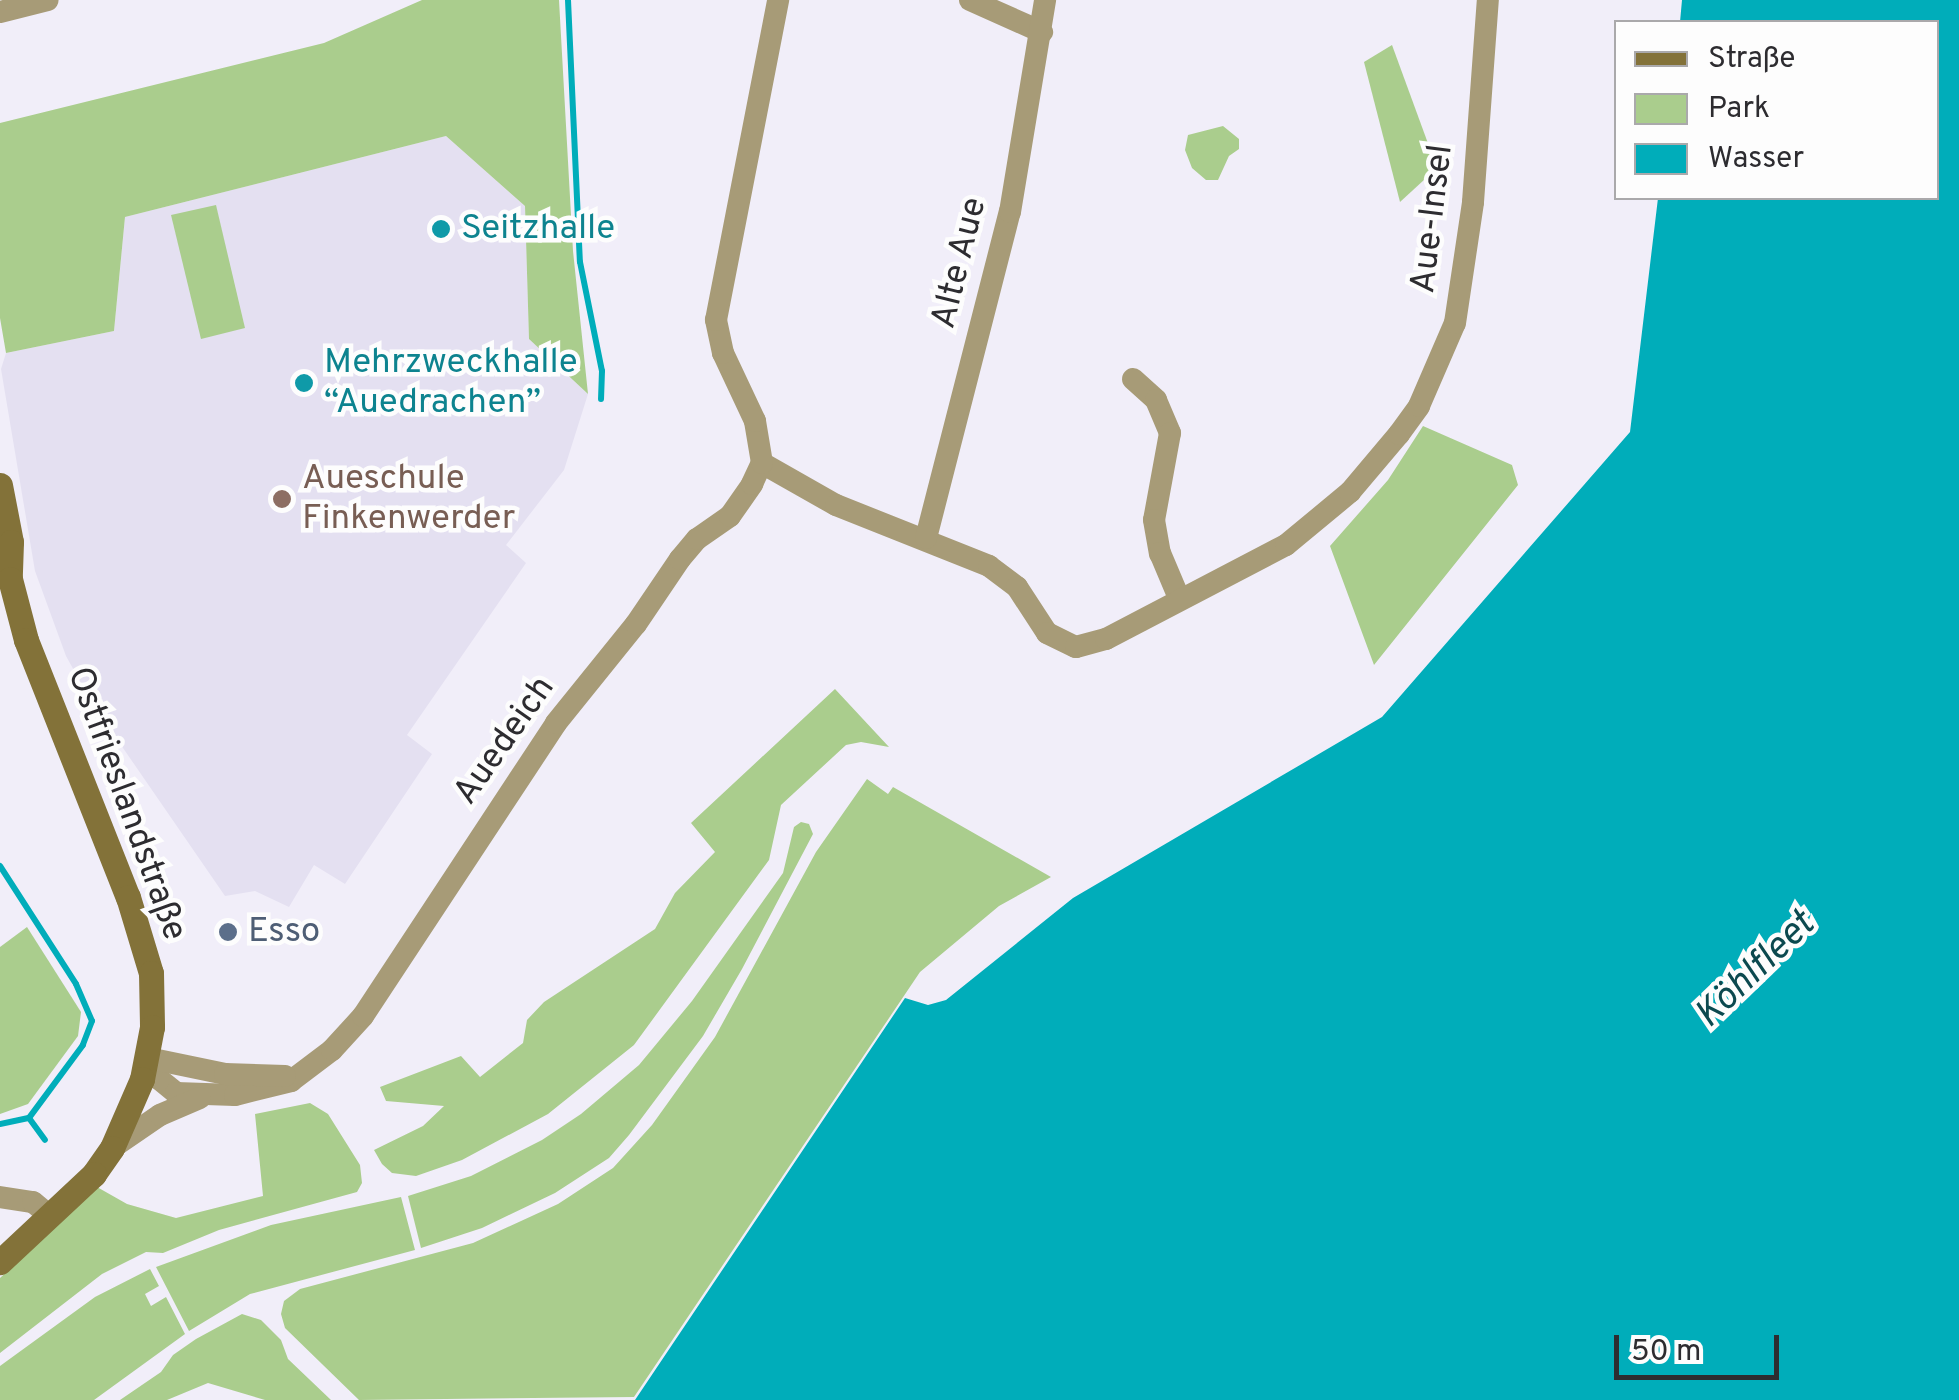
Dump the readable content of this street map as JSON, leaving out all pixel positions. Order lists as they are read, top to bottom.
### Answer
{
  "streets": {
    "street": [
      "Aue-Insel",
      "Alte Aue",
      "Auedeich",
      "Ostfrieslandstraße"
    ]
  },
  "crossings": [
    ["Auedeich", "Ostfrieslandstraße"]
  ],
  "water": ["Köhlfleet"],
  "places": [
    "Seitzhalle",
    "Mehrzweckhalle “Auedrachen”",
    "Aueschule Finkenwerder",
    "Esso"
  ],
  "legend": ["Straße", "Park", "Wasser"],
  "scale_bar": "50 m"
}
